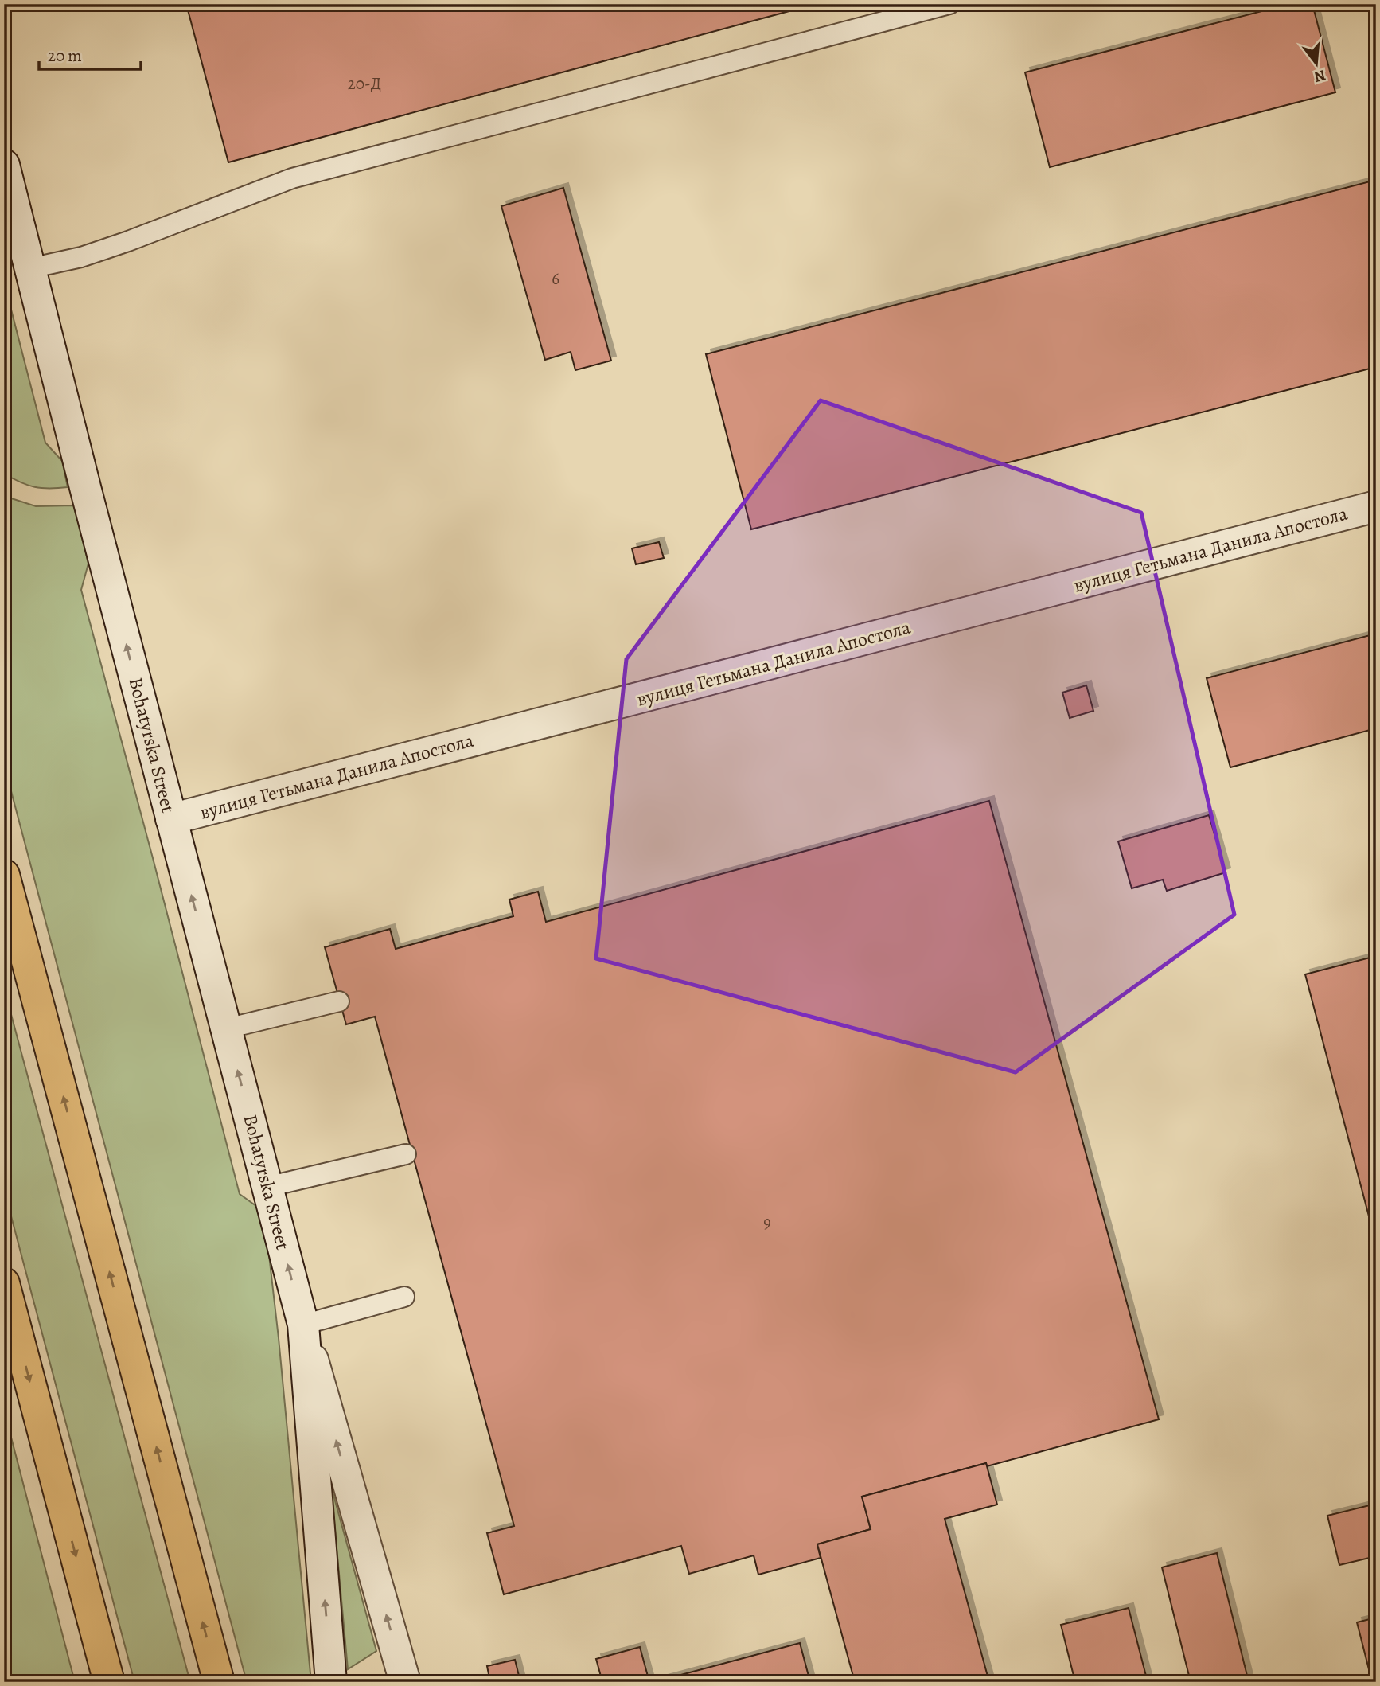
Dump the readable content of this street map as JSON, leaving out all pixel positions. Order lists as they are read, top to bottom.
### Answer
{
  "streets": {
    "street": ["вулиця Гетьмана Данила Апостола", "Bohatyrska Street"]
  },
  "crossings": [
    ["вулиця Гетьмана Данила Апостола", "Bohatyrska Street"]
  ],
  "one_way": ["Bohatyrska Street"],
  "house_numbers": ["20-Д", "6", "9"],
  "scale_bar": "20 m",
  "north": "bottom"
}
